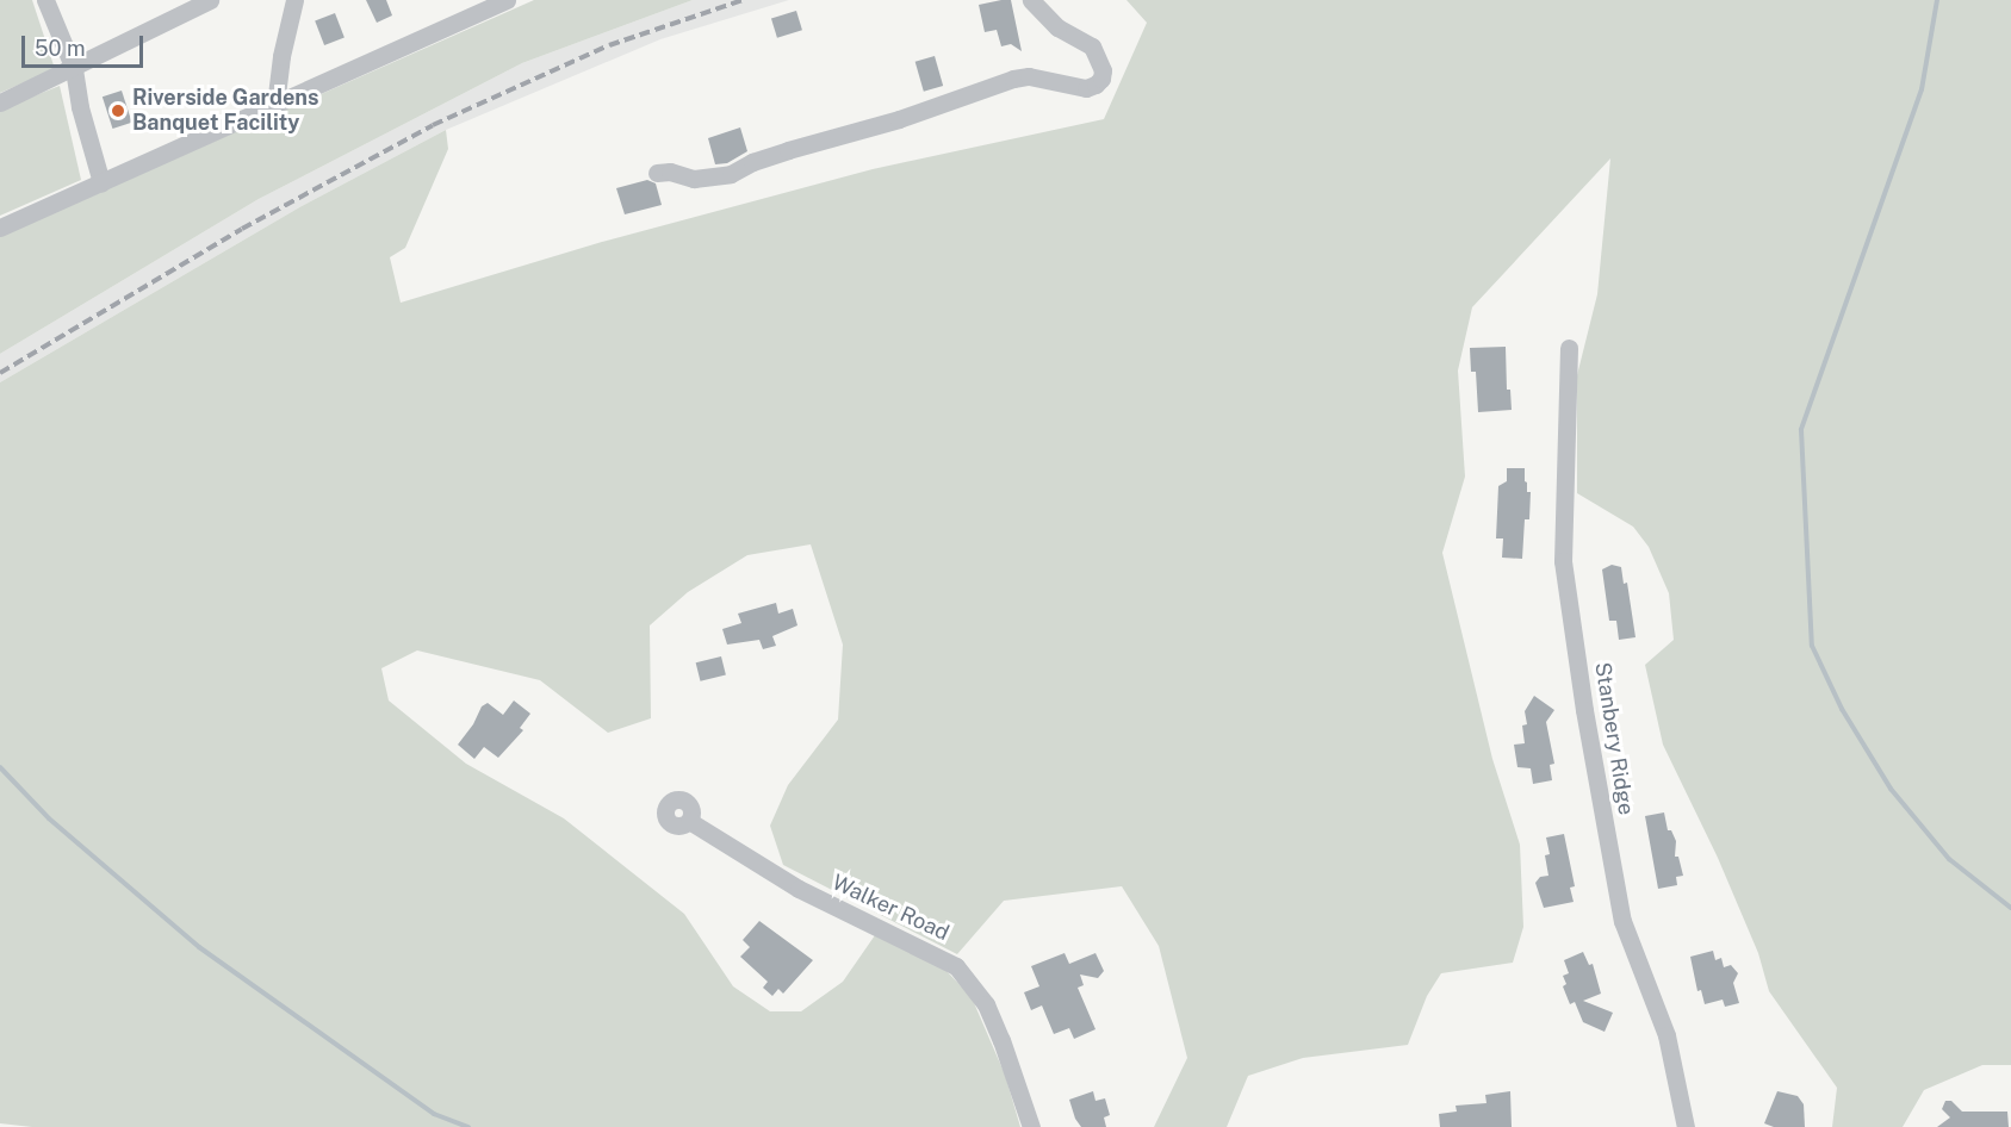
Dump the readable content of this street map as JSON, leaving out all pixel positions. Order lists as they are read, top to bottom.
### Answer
{
  "streets": {
    "street": ["Stanbery Ridge", "Walker Road"]
  },
  "places": ["Riverside Gardens Banquet Facility"],
  "scale_bar": "50 m"
}
